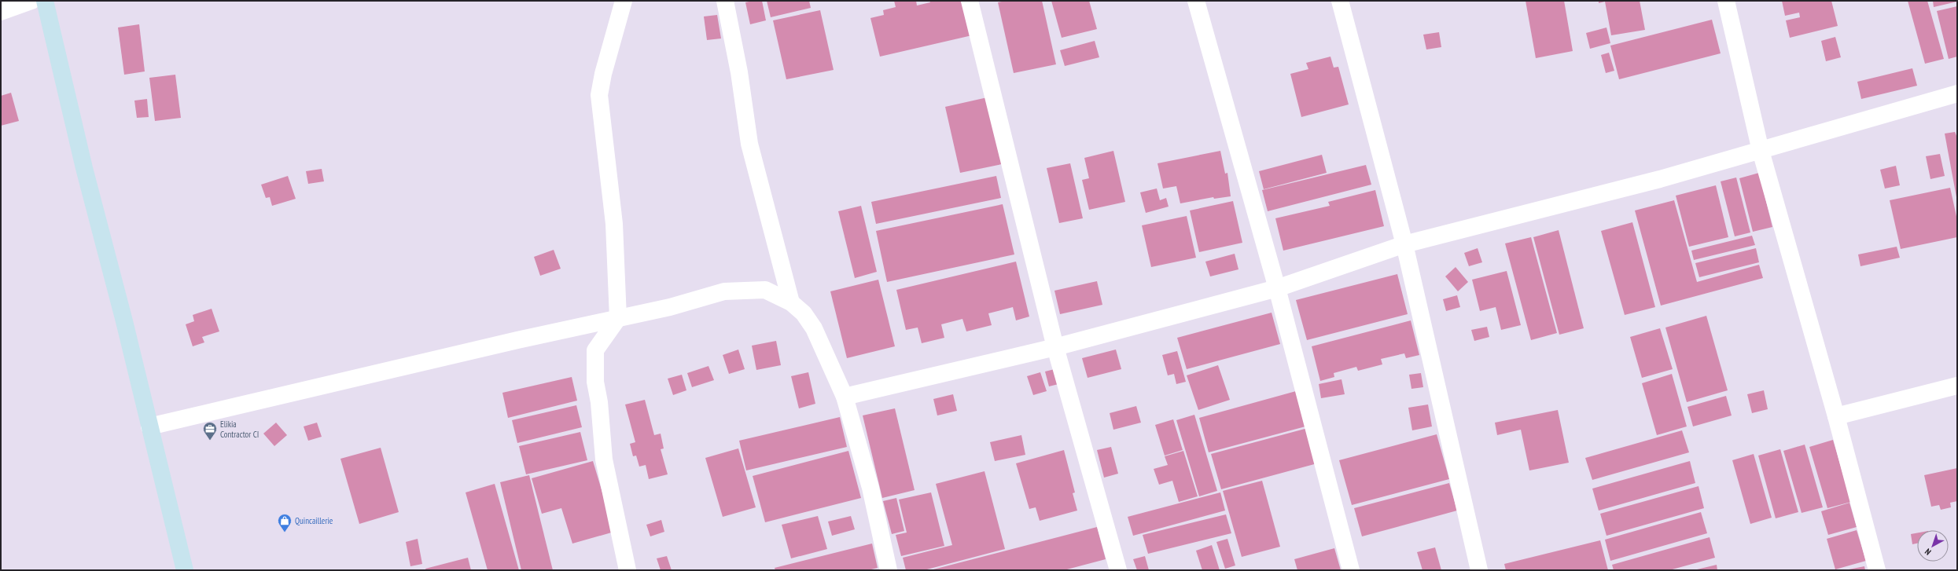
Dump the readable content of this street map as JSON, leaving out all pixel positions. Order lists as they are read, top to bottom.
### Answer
{
  "places": {
    "office": ["Elikia Contractor CI"],
    "shop": ["Quincaillerie"]
  },
  "north": "bottom left"
}
